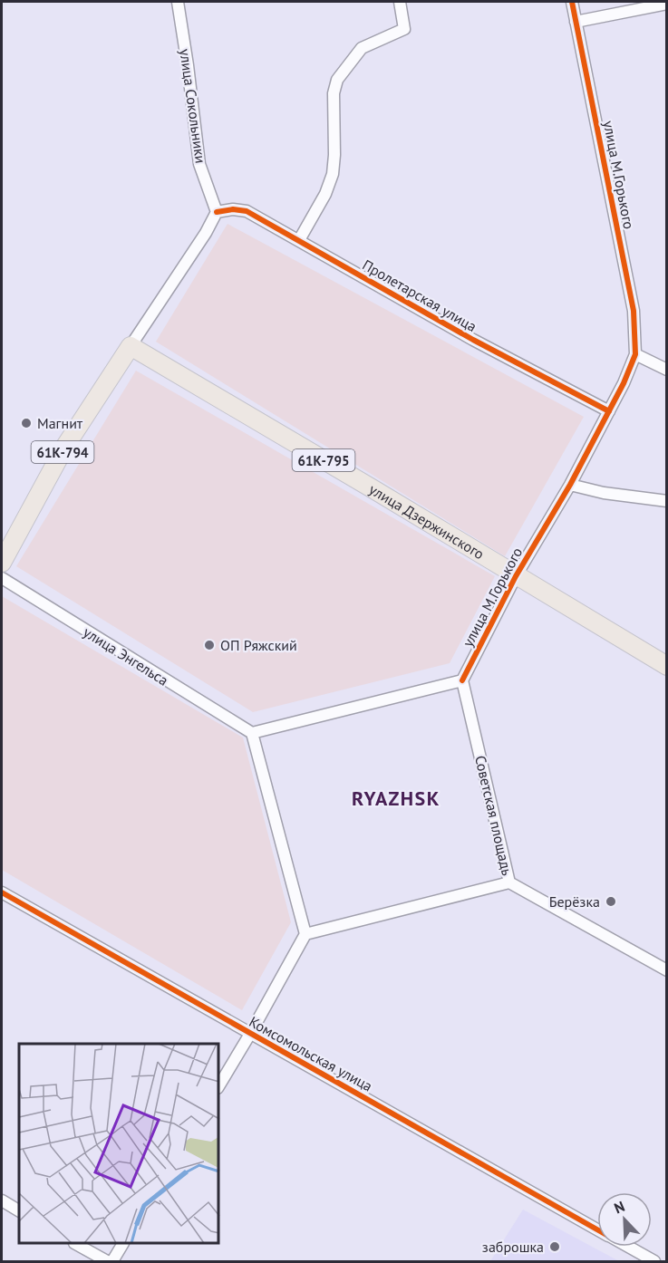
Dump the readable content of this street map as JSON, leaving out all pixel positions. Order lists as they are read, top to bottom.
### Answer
{
  "streets": {
    "main road": ["61К-794", "61К-795", "улица Дзержинского"],
    "street": [
      "улица Сокольники",
      "улица М.Горького",
      "Пролетарская улица",
      "улица Энгельса",
      "Советская площадь",
      "Комсомольская улица"
    ]
  },
  "crossings": [
    ["улица Сокольники", "Пролетарская улица"],
    ["улица М.Горького", "Пролетарская улица"],
    ["улица М.Горького", "улица Дзержинского"],
    ["улица М.Горького", "Советская площадь"],
    ["61К-794", "улица Дзержинского"]
  ],
  "districts": ["RYAZHSK"],
  "places": [
    "Магнит",
    "ОП Ряжский",
    "Берёзка",
    "заброшка"
  ],
  "north": "top left"
}
